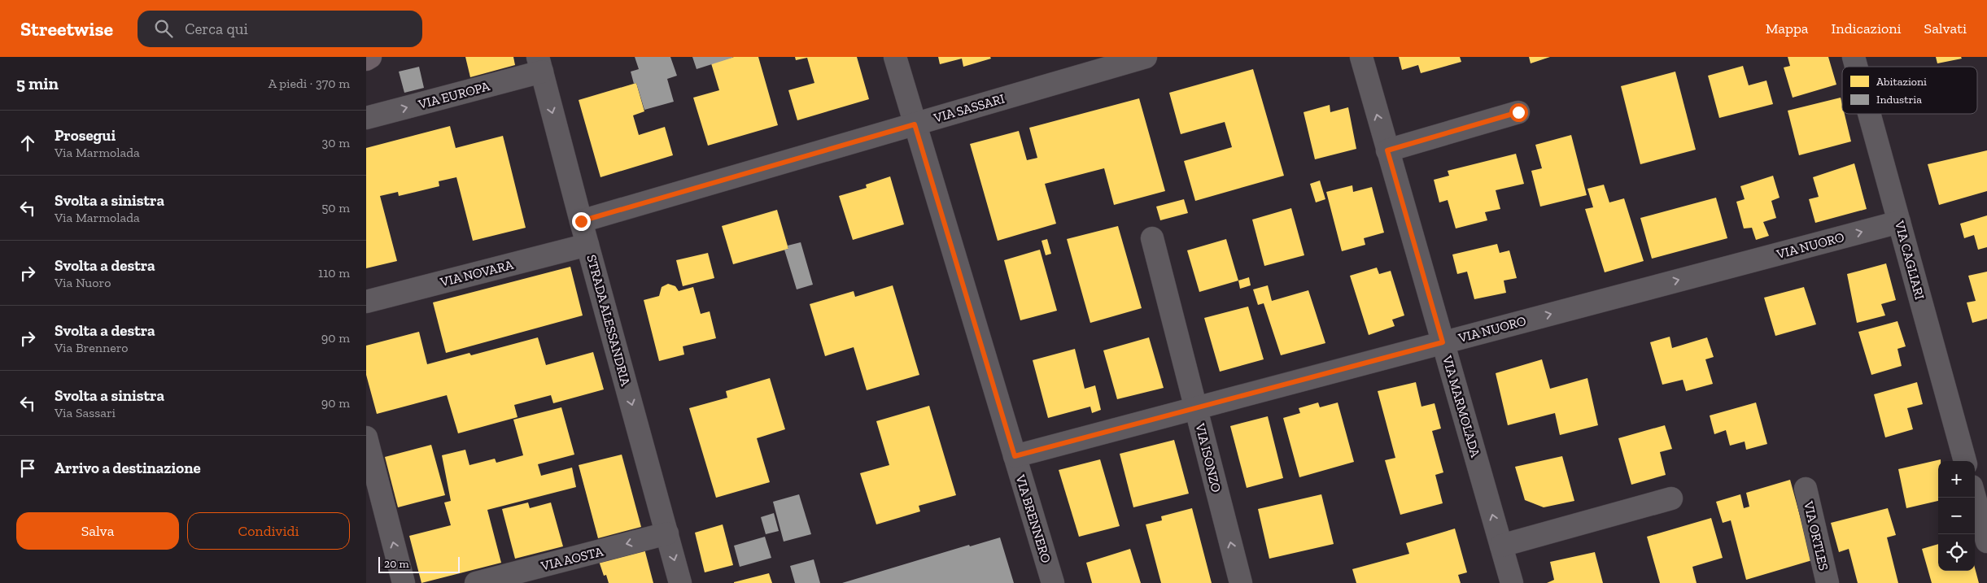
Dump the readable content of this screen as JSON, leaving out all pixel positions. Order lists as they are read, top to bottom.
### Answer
{
  "streets": {
    "street": [
      "VIA EUROPA",
      "VIA SASSARI",
      "VIA NUORO",
      "VIA CAGLIARI",
      "VIA NOVARA",
      "STRADA ALESSANDRIA",
      "VIA MARMOLADA",
      "VIA ISONZO",
      "VIA BRENNERO",
      "VIA ORTLES",
      "VIA AOSTA"
    ]
  },
  "crossings": [
    ["VIA EUROPA", "STRADA ALESSANDRIA"],
    ["VIA SASSARI", "STRADA ALESSANDRIA"],
    ["VIA SASSARI", "VIA BRENNERO"],
    ["VIA NUORO", "VIA CAGLIARI"],
    ["VIA NUORO", "VIA MARMOLADA"],
    ["VIA NUORO", "VIA ISONZO"],
    ["VIA NUORO", "VIA BRENNERO"],
    ["VIA NOVARA", "STRADA ALESSANDRIA"],
    ["STRADA ALESSANDRIA", "VIA AOSTA"]
  ],
  "one_way": [
    "VIA EUROPA",
    "VIA NUORO",
    "STRADA ALESSANDRIA",
    "VIA MARMOLADA",
    "VIA ISONZO",
    "VIA AOSTA"
  ],
  "legend": ["Abitazioni", "Industria"],
  "scale_bar": "20 m",
  "page": {
    "header": "Streetwise",
    "search": "Cerca qui",
    "nav": ["Mappa", "Indicazioni", "Salvati"],
    "heading": ["5 min", "A piedi · 370 m"],
    "list": [
      ["Prosegui", "Via Marmolada", "30 m"],
      ["Svolta a sinistra", "Via Marmolada", "50 m"],
      ["Svolta a destra", "Via Nuoro", "110 m"],
      ["Svolta a destra", "Via Brennero", "90 m"],
      ["Svolta a sinistra", "Via Sassari", "90 m"],
      "Arrivo a destinazione"
    ],
    "map_buttons": ["+", "−"],
    "buttons": ["Salva", "Condividi"],
    "scale": "20 m"
  }
}
